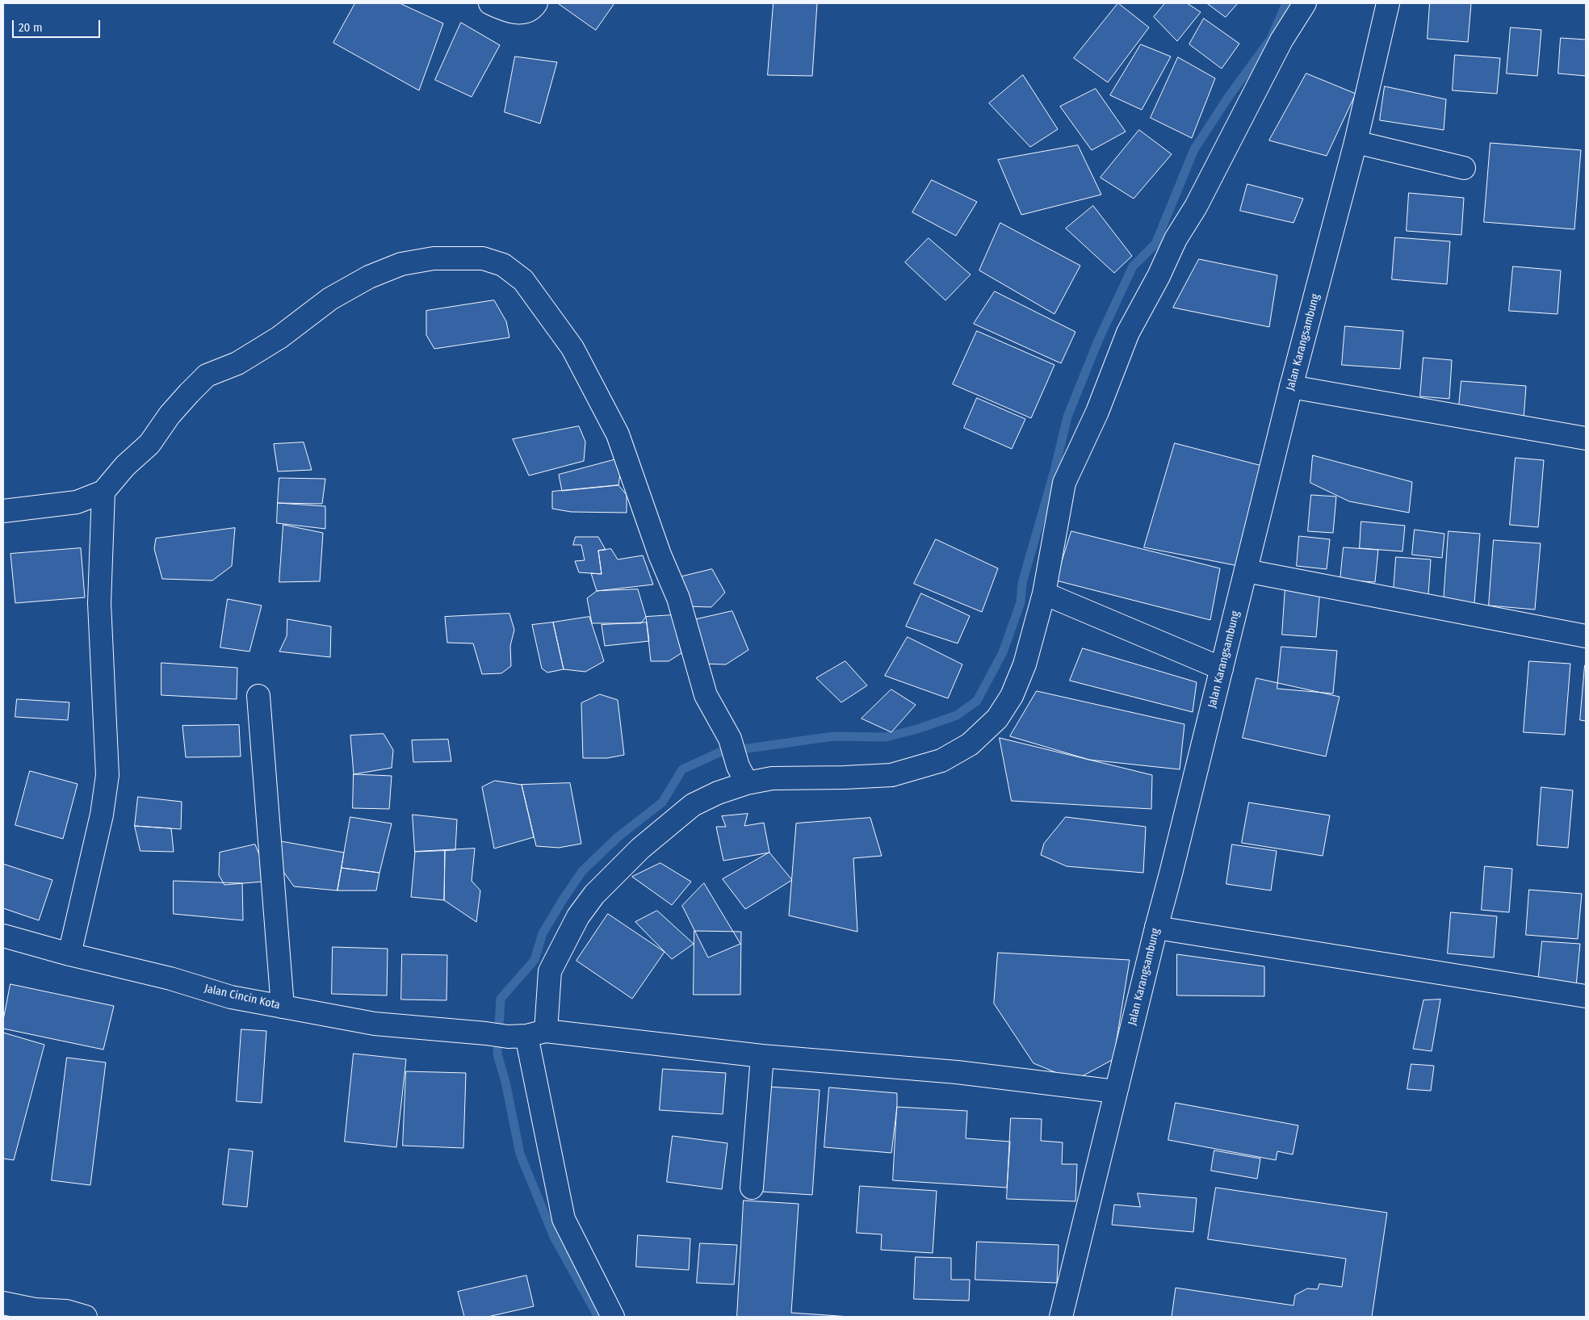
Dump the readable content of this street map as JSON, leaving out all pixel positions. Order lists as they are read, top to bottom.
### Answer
{
  "streets": {
    "street": ["Jalan Karangsambung", "Jalan Cincin Kota"]
  },
  "crossings": [
    ["Jalan Karangsambung", "Jalan Cincin Kota"]
  ],
  "scale_bar": "20 m"
}
